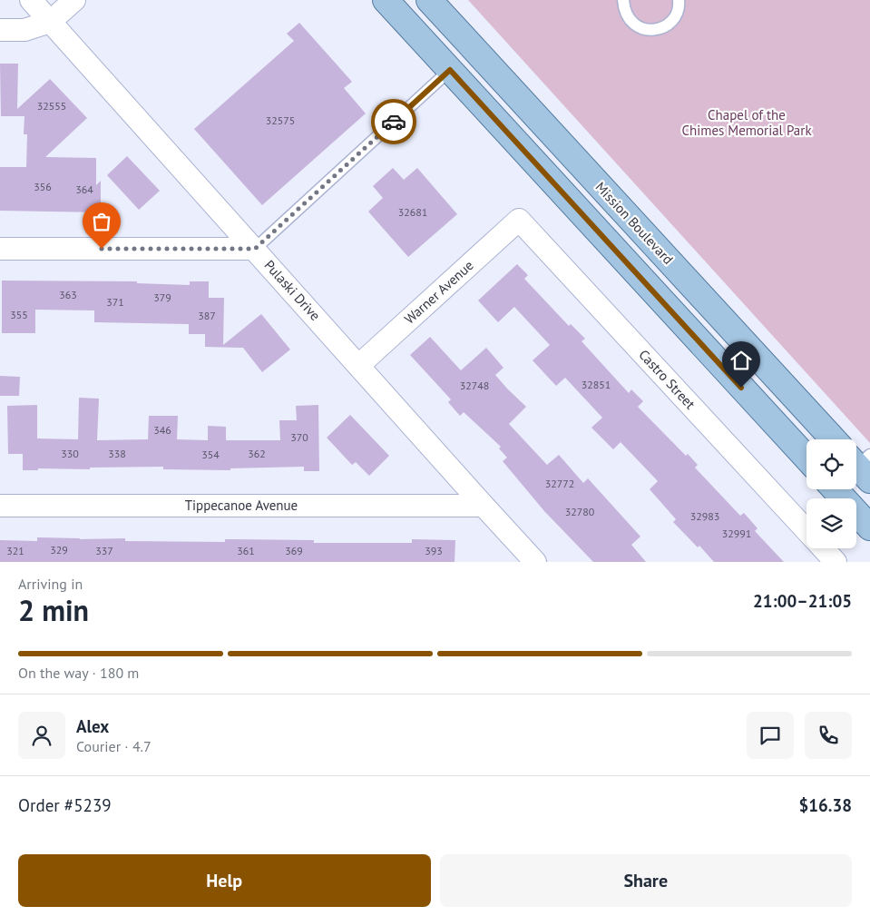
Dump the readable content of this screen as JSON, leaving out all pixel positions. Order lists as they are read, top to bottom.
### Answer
{
  "streets": {
    "main road": ["Mission Boulevard"],
    "street": [
      "Pulaski Drive",
      "Warner Avenue",
      "Castro Street",
      "Tippecanoe Avenue"
    ]
  },
  "crossings": [
    ["Pulaski Drive", "Warner Avenue"],
    ["Pulaski Drive", "Tippecanoe Avenue"],
    ["Warner Avenue", "Castro Street"]
  ],
  "parks": ["Chapel of the Chimes Memorial Park"],
  "house_numbers": [
    "32555",
    "32575",
    "356",
    "364",
    "32681",
    "363",
    "379",
    "371",
    "355",
    "387",
    "32851",
    "32748",
    "346",
    "370",
    "330",
    "338",
    "362",
    "354",
    "32772",
    "32780",
    "32983",
    "32991",
    "329",
    "321",
    "337",
    "361",
    "369",
    "393"
  ],
  "page": {
    "heading": ["2 min", "Arriving in", "21:00–21:05"],
    "panel": [
      "Alex",
      "Courier · 4.7",
      "Order #5239",
      "$16.38"
    ],
    "bar": "On the way · 180 m",
    "buttons": ["Help", "Share"]
  }
}
